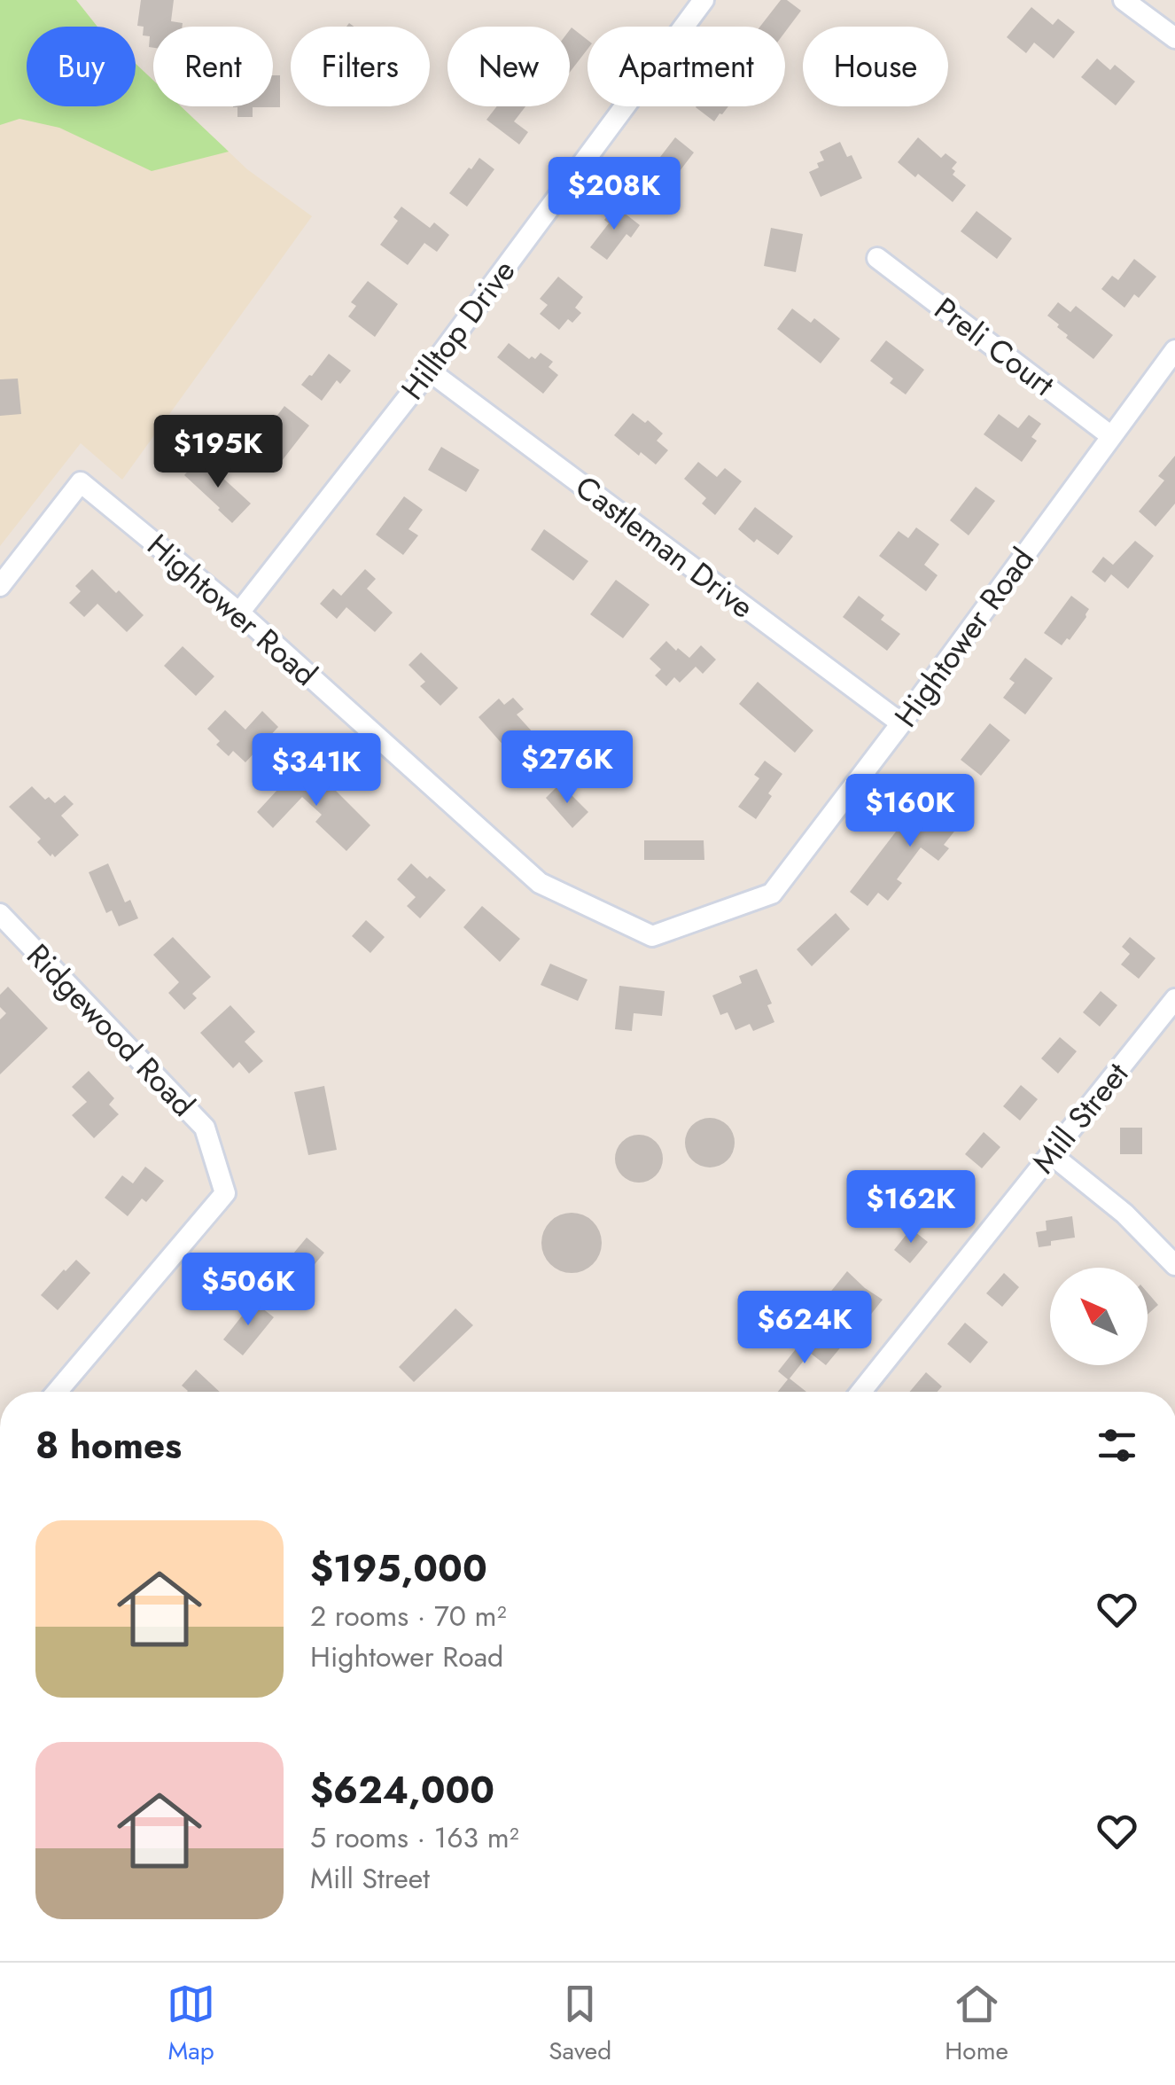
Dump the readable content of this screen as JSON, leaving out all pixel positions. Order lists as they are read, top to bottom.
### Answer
{
  "streets": {
    "street": [
      "Hilltop Drive",
      "Preli Court",
      "Castleman Drive",
      "Hightower Road",
      "Ridgewood Road",
      "Mill Street"
    ]
  },
  "crossings": [
    ["Hilltop Drive", "Castleman Drive"],
    ["Hilltop Drive", "Hightower Road"],
    ["Preli Court", "Hightower Road"],
    ["Castleman Drive", "Hightower Road"]
  ],
  "north": "top left",
  "page": {
    "chip": [
      "Buy",
      "Rent",
      "Filters",
      "New",
      "Apartment",
      "House"
    ],
    "price": [
      "$208K",
      "$195K",
      "$276K",
      "$341K",
      "$160K",
      "$162K",
      "$506K",
      "$624K"
    ],
    "heading": "8 homes",
    "list": [
      {
        "name": "$195,000",
        "note": "2 rooms · 70 m² · Hightower Road"
      },
      {
        "name": "$624,000",
        "note": "5 rooms · 163 m² · Mill Street"
      }
    ],
    "tabs": ["Map", "Saved", "Home"]
  }
}
